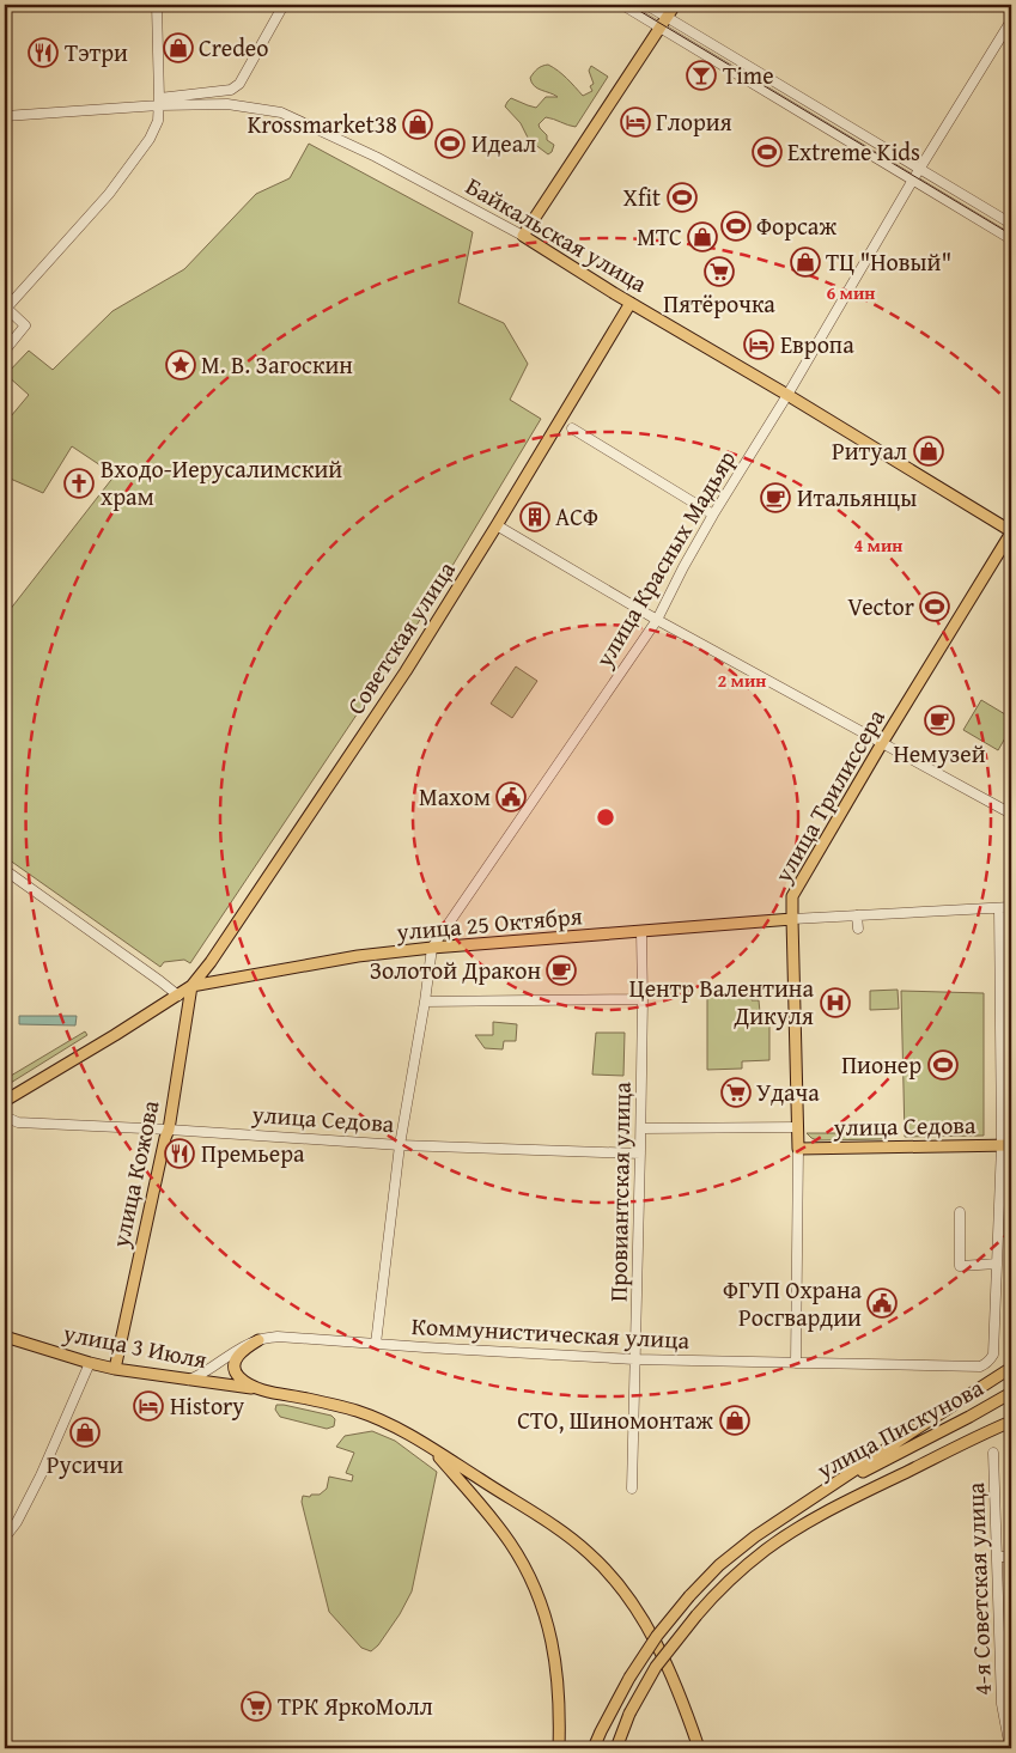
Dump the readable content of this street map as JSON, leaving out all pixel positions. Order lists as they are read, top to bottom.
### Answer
{
  "streets": {
    "main road": [
      "Байкальская улица",
      "Советская улица",
      "улица Трилиссера",
      "улица 25 Октября",
      "улица Седова",
      "улица Кожова",
      "улица 3 Июля",
      "улица Пискунова"
    ],
    "street": [
      "улица Красных Мадьяр",
      "Провиантская улица",
      "Коммунистическая улица",
      "4-я Советская улица"
    ]
  },
  "crossings": [
    ["Байкальская улица", "улица Красных Мадьяр"],
    ["Байкальская улица", "Советская улица"],
    ["Байкальская улица", "улица Трилиссера"],
    ["улица Красных Мадьяр", "улица 25 Октября"],
    ["улица Красных Мадьяр", "улица Седова"],
    ["улица Красных Мадьяр", "Коммунистическая улица"],
    ["Советская улица", "улица 25 Октября"],
    ["Советская улица", "улица Кожова"],
    ["улица Трилиссера", "улица 25 Октября"],
    ["улица Трилиссера", "улица Седова"],
    ["улица Трилиссера", "Коммунистическая улица"],
    ["улица 25 Октября", "улица Кожова"],
    ["улица 25 Октября", "Провиантская улица"],
    ["улица Седова", "улица Кожова"],
    ["улица Седова", "Провиантская улица"],
    ["улица Седова", "Коммунистическая улица"],
    ["улица Кожова", "улица 3 Июля"],
    ["Провиантская улица", "Коммунистическая улица"],
    ["Коммунистическая улица", "улица 3 Июля"]
  ],
  "places": {
    "shop": [
      "Credeo",
      "Krossmarket38",
      "МТС",
      "ТЦ \"Новый\"",
      "Ритуал",
      "СТО, Шиномонтаж",
      "Русичи"
    ],
    "restaurant": ["Тэтри", "Премьера"],
    "bar": ["Time"],
    "hotel": ["Глория", "Европа", "History"],
    "sports": [
      "Идеал",
      "Extreme Kids",
      "Xfit",
      "Форсаж",
      "Vector",
      "Пионер"
    ],
    "supermarket": ["Пятёрочка", "Удача", "ТРК ЯркоМолл"],
    "place": ["М. В. Загоскин"],
    "church": ["Входо-Иерусалимский храм"],
    "cafe": ["Итальянцы", "Немузей", "Золотой Дракон"],
    "building": ["АСФ"],
    "public building": ["Махом", "ФГУП Охрана Росгвардии"],
    "hospital": ["Центр Валентина Дикуля"]
  },
  "rings": ["6 мин", "4 мин", "2 мин"]
}
